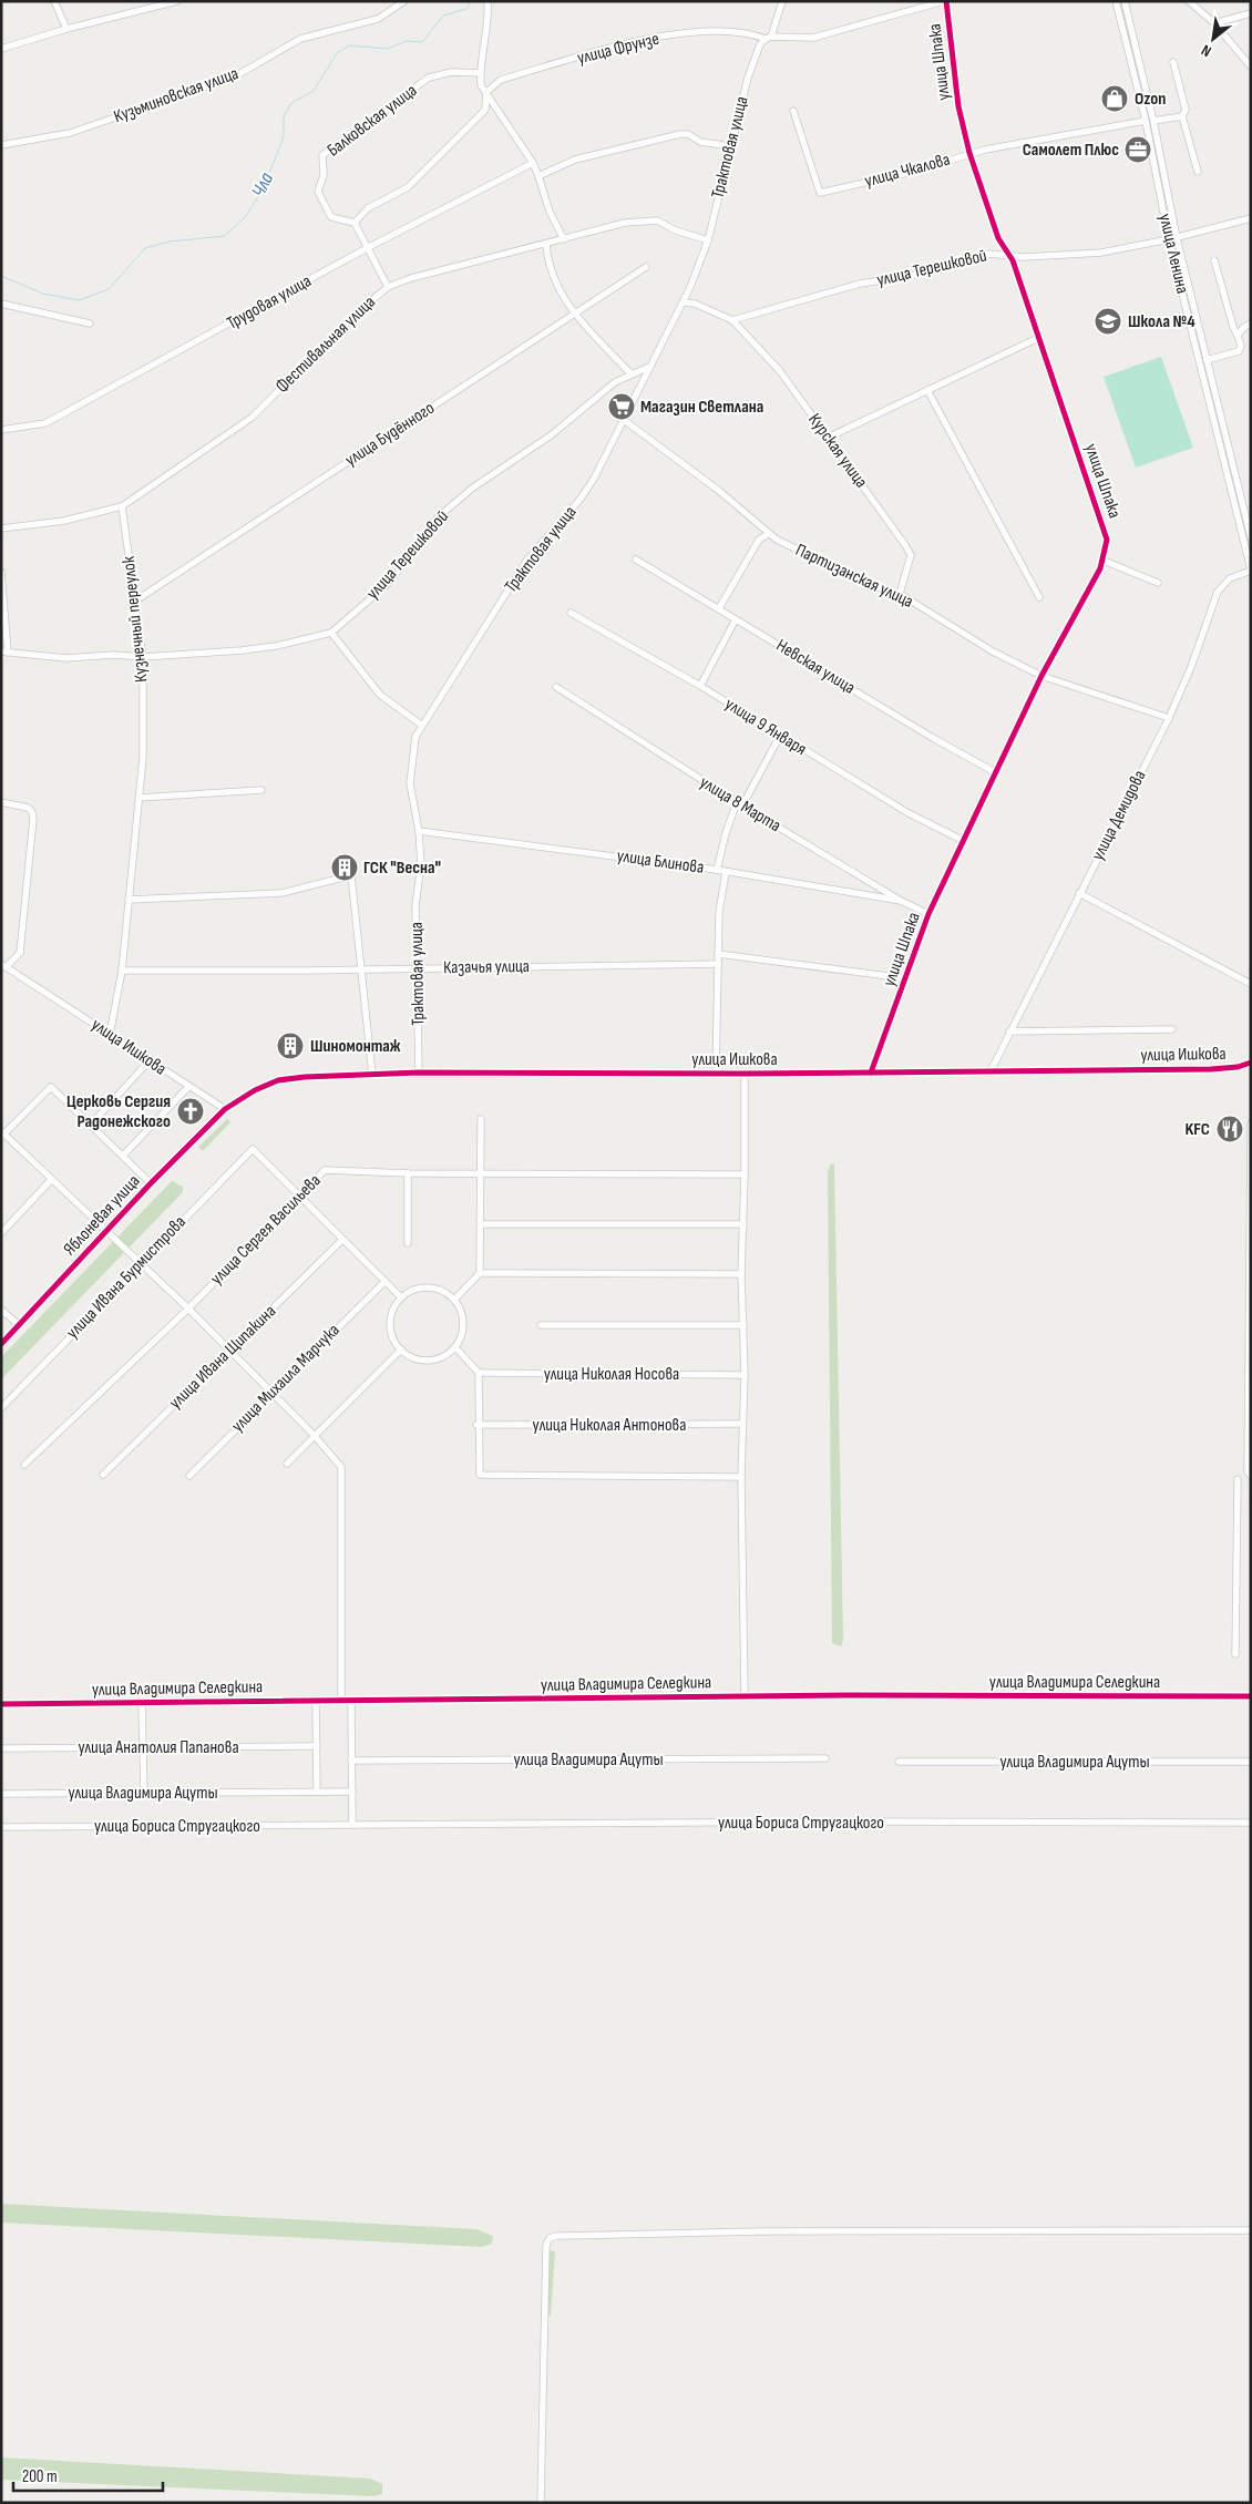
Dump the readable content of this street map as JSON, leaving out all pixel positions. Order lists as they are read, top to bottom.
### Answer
{
  "streets": {
    "street": [
      "улица Фрунзе",
      "улица Шпака",
      "Кузьминовская улица",
      "Балковская улица",
      "Трактовая улица",
      "улица Чкалова",
      "улица Ленина",
      "улица Терешковой",
      "Трудовая улица",
      "Фестивальная улица",
      "улица Будённого",
      "Курская улица",
      "Партизанская улица",
      "Кузнечный переулок",
      "Невская улица",
      "улица 9 Января",
      "улица 8 Марта",
      "улица Демидова",
      "улица Блинова",
      "Казачья улица",
      "улица Ишкова",
      "Яблоневая улица",
      "улица Сергея Васильева",
      "улица Ивана Бурмистрова",
      "улица Ивана Щипакина",
      "улица Николая Носова",
      "улица Михаила Марчука",
      "улица Николая Антонова",
      "улица Владимира Селедкина",
      "улица Анатолия Папанова",
      "улица Владимира Ацуты",
      "улица Бориса Стругацкого"
    ]
  },
  "crossings": [
    ["улица Фрунзе", "улица Шпака"],
    ["улица Фрунзе", "Трактовая улица"],
    ["улица Шпака", "улица Чкалова"],
    ["улица Шпака", "улица Терешковой"],
    ["улица Шпака", "Партизанская улица"],
    ["улица Шпака", "Невская улица"],
    ["улица Шпака", "улица 9 Января"],
    ["улица Шпака", "улица 8 Марта"],
    ["улица Шпака", "улица Ишкова"],
    ["Трактовая улица", "улица Терешковой"],
    ["Трактовая улица", "Фестивальная улица"],
    ["Трактовая улица", "Партизанская улица"],
    ["Трактовая улица", "улица Блинова"],
    ["Трактовая улица", "Казачья улица"],
    ["Трактовая улица", "улица Ишкова"],
    ["улица Чкалова", "улица Ленина"],
    ["улица Ленина", "улица Терешковой"],
    ["улица Ленина", "улица Демидова"],
    ["улица Терешковой", "Курская улица"],
    ["улица Терешковой", "Кузнечный переулок"],
    ["Фестивальная улица", "Кузнечный переулок"],
    ["улица Будённого", "Кузнечный переулок"],
    ["Курская улица", "Партизанская улица"],
    ["Партизанская улица", "улица Демидова"],
    ["Кузнечный переулок", "Казачья улица"],
    ["Кузнечный переулок", "улица Ишкова"],
    ["улица 8 Марта", "улица Блинова"],
    ["улица Демидова", "улица Ишкова"],
    ["улица Ишкова", "Яблоневая улица"],
    ["улица Сергея Васильева", "улица Ивана Бурмистрова"]
  ],
  "water": ["Чла"],
  "places": {
    "shop": ["Ozon"],
    "office": ["Самолет Плюс"],
    "school or university": ["Школа №4"],
    "supermarket": ["Магазин Светлана"],
    "building": ["ГСК \"Весна\"", "Шиномонтаж"],
    "church": ["Церковь Сергия Радонежского"],
    "restaurant": ["KFC"]
  },
  "scale_bar": "200 m",
  "north": "bottom left"
}
